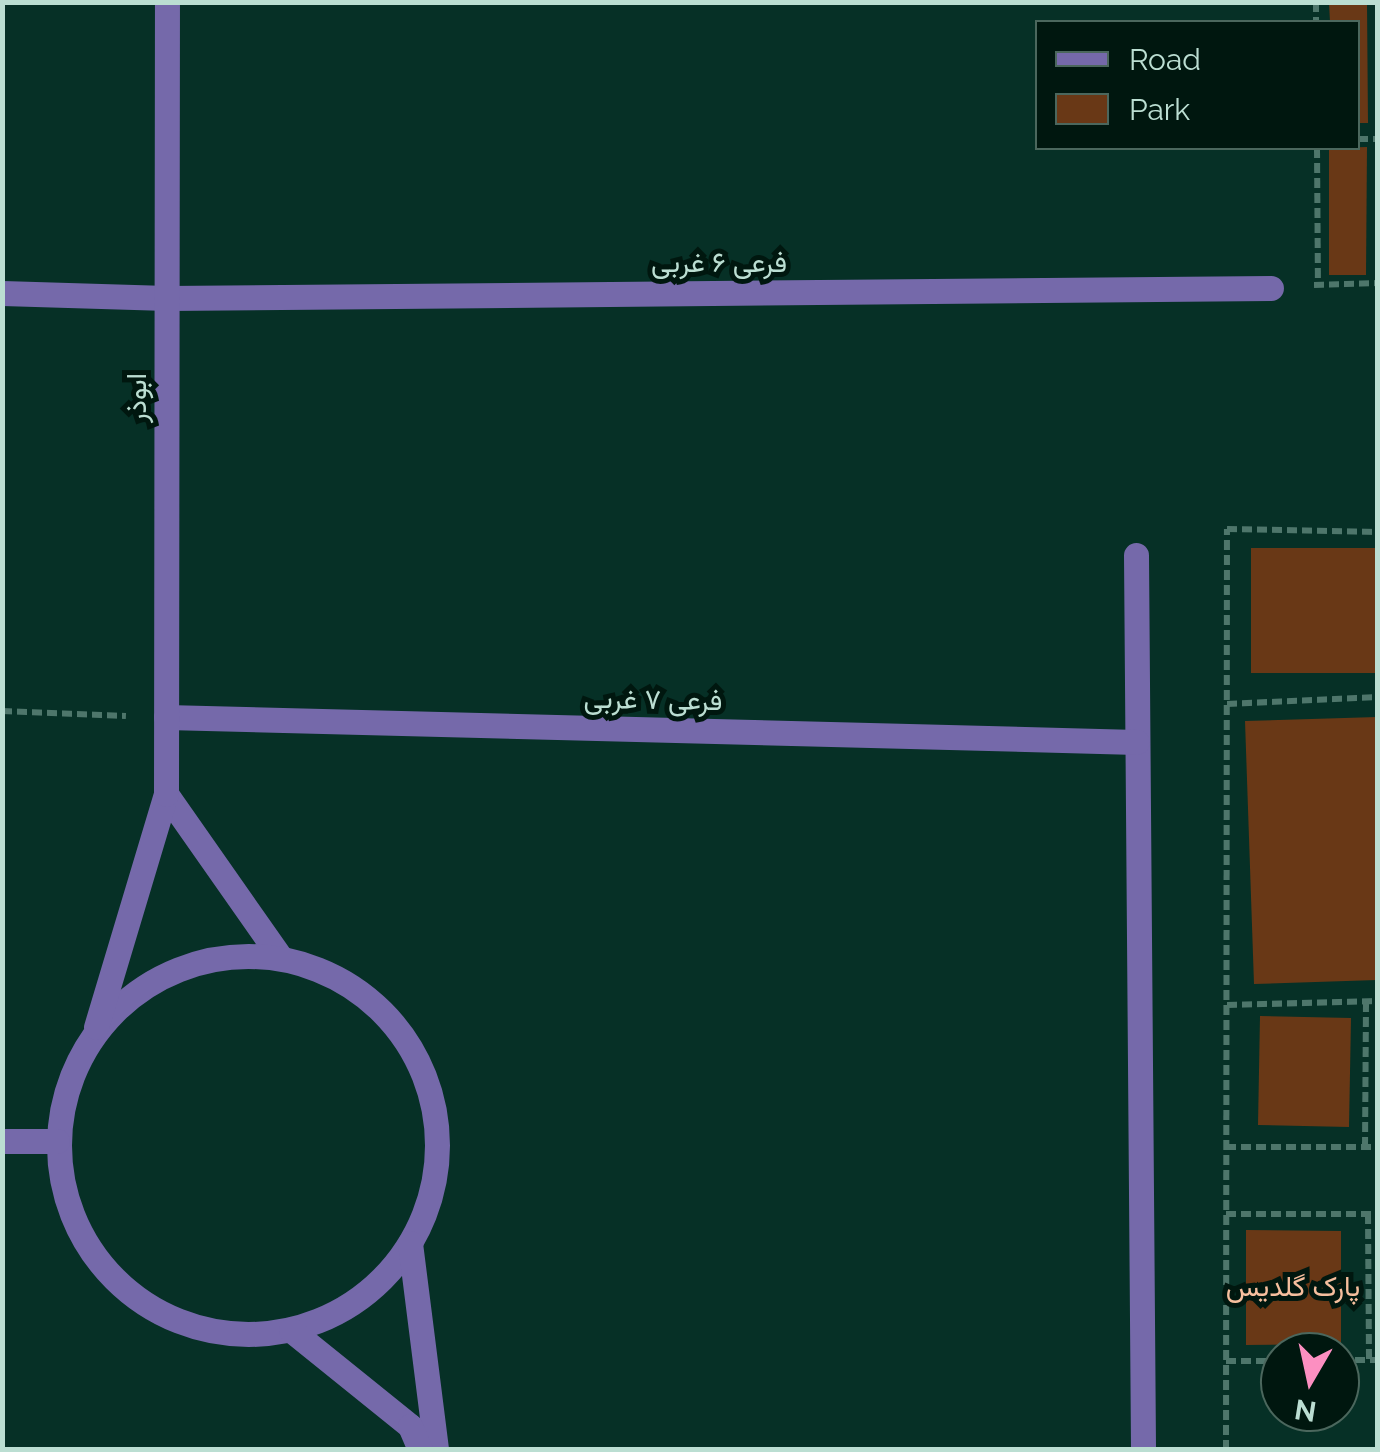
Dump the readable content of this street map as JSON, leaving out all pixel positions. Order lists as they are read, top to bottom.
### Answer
{
  "streets": {
    "street": ["فرعی ۶ غربی", "ابوذر", "فرعی ۷ غربی"]
  },
  "crossings": [
    ["فرعی ۶ غربی", "ابوذر"],
    ["ابوذر", "فرعی ۷ غربی"]
  ],
  "parks": ["پارک گلدیس"],
  "legend": ["Road", "Park"],
  "north": "bottom"
}
